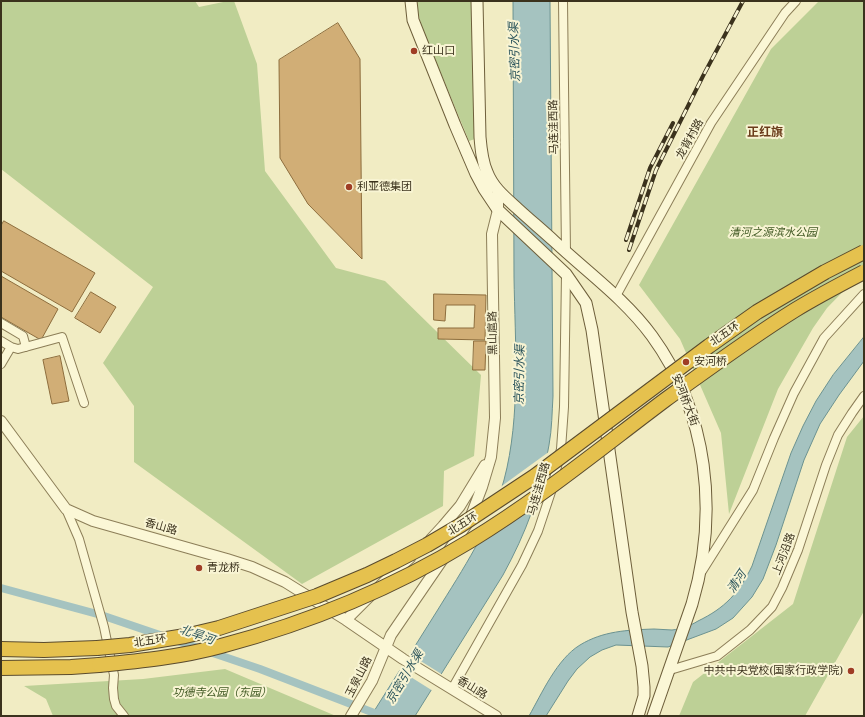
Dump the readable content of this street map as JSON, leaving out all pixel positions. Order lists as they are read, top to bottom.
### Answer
{
  "streets": {
    "highway": ["北五环"],
    "main road": ["安河桥大街"],
    "street": [
      "马连洼西路",
      "龙背村路",
      "黑山扈路",
      "香山路",
      "上河沿路",
      "玉泉山路"
    ]
  },
  "crossings": [
    ["马连洼西路", "安河桥大街"],
    ["马连洼西路", "香山路"],
    ["龙背村路", "安河桥大街"],
    ["黑山扈路", "安河桥大街"],
    ["黑山扈路", "香山路"],
    ["黑山扈路", "玉泉山路"],
    ["安河桥大街", "上河沿路"],
    ["香山路", "玉泉山路"]
  ],
  "districts": ["正红旗"],
  "water": ["京密引水渠", "清河", "北旱河"],
  "parks": ["清河之源滨水公园", "功德寺公园（东园）"],
  "places": [
    "红山口",
    "利亚德集团",
    "安河桥",
    "青龙桥",
    "中共中央党校(国家行政学院)"
  ]
}
